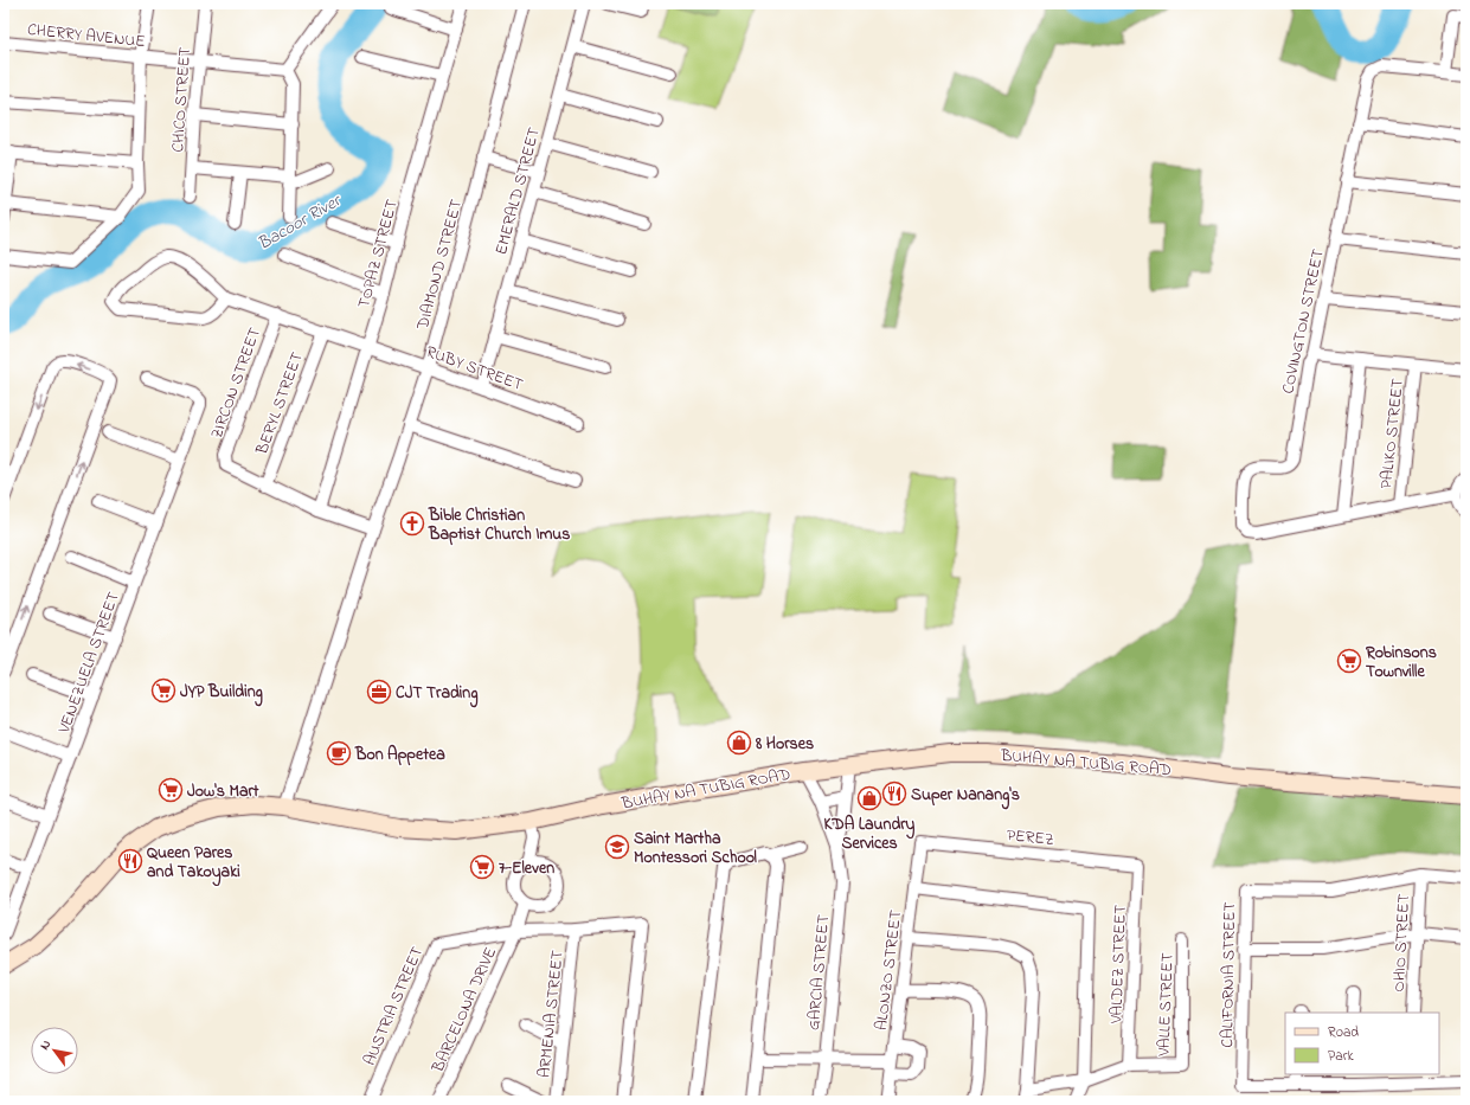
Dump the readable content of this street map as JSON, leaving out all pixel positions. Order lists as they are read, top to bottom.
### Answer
{
  "streets": {
    "main road": ["BUHAY NA TUBIG ROAD"],
    "street": [
      "CHERRY AVENUE",
      "CHICO STREET",
      "EMERALD STREET",
      "TOPAZ STREET",
      "DIAMOND STREET",
      "COVINGTON STREET",
      "RUBY STREET",
      "ZIRCON STREET",
      "BERYL STREET",
      "PALIKO STREET",
      "VENEZUELA STREET",
      "PEREZ",
      "OHIO STREET",
      "VALDEZ STREET",
      "ALONZO STREET",
      "GARCIA STREET",
      "CALIFORNIA STREET",
      "VALLE STREET",
      "AUSTRIA STREET",
      "BARCELONA DRIVE",
      "ARMENIA STREET"
    ]
  },
  "crossings": [
    ["CHERRY AVENUE", "CHICO STREET"],
    ["EMERALD STREET", "RUBY STREET"],
    ["TOPAZ STREET", "RUBY STREET"],
    ["DIAMOND STREET", "RUBY STREET"],
    ["DIAMOND STREET", "BUHAY NA TUBIG ROAD"],
    ["RUBY STREET", "ZIRCON STREET"],
    ["RUBY STREET", "BERYL STREET"],
    ["ZIRCON STREET", "BERYL STREET"],
    ["BUHAY NA TUBIG ROAD", "GARCIA STREET"],
    ["PEREZ", "VALDEZ STREET"],
    ["PEREZ", "ALONZO STREET"],
    ["OHIO STREET", "CALIFORNIA STREET"],
    ["VALDEZ STREET", "VALLE STREET"],
    ["AUSTRIA STREET", "BARCELONA DRIVE"]
  ],
  "water": ["Bacoor River"],
  "places": {
    "church": ["Bible Christian Baptist Church Imus"],
    "supermarket": [
      "Robinsons Townville",
      "JYP Building",
      "Jow's Mart",
      "7-Eleven"
    ],
    "office": ["CJT Trading"],
    "shop": ["8 Horses", "KDA Laundry Services"],
    "cafe": ["Bon Appetea"],
    "restaurant": ["Super Nanang's", "Queen Pares and Takoyaki"],
    "school or university": ["Saint Martha Montessori School"]
  },
  "legend": ["Road", "Park"],
  "north": "top left"
}
